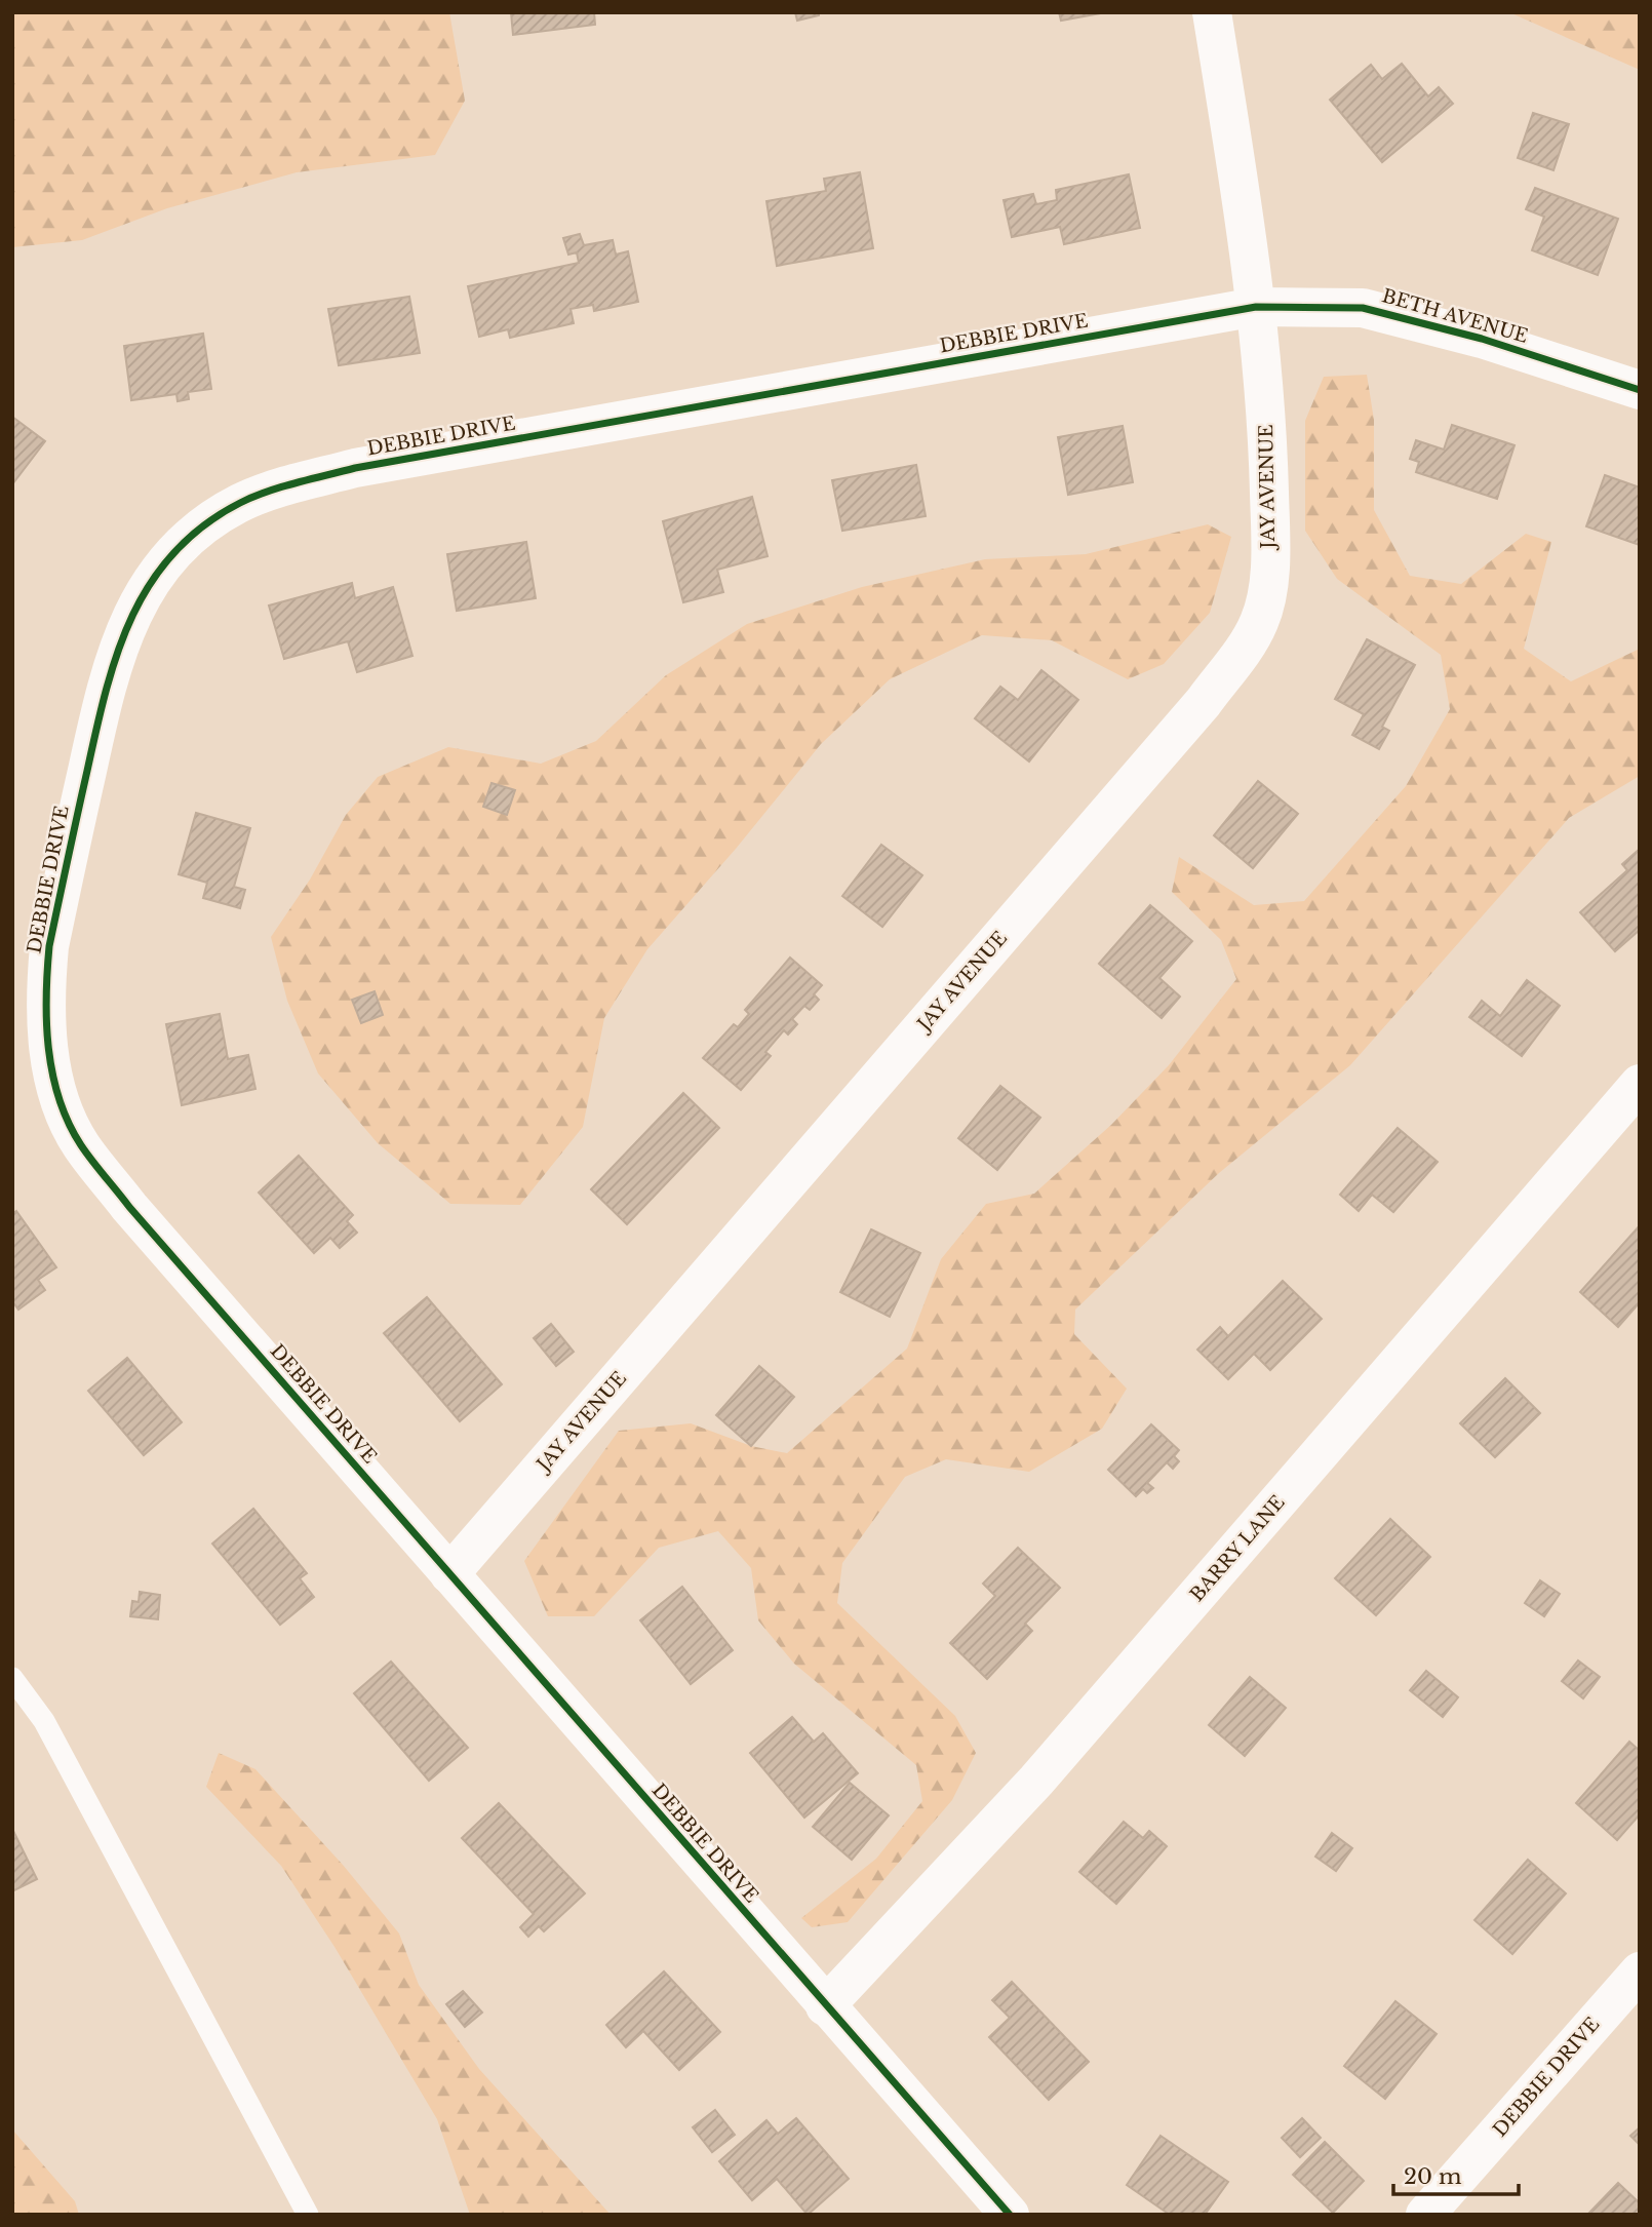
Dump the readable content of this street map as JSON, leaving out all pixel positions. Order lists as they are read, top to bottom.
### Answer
{
  "streets": {
    "street": [
      "BETH AVENUE",
      "DEBBIE DRIVE",
      "JAY AVENUE",
      "BARRY LANE"
    ]
  },
  "crossings": [
    ["BETH AVENUE", "DEBBIE DRIVE"],
    ["BETH AVENUE", "JAY AVENUE"],
    ["DEBBIE DRIVE", "JAY AVENUE"],
    ["DEBBIE DRIVE", "BARRY LANE"]
  ],
  "scale_bar": "20 m"
}
